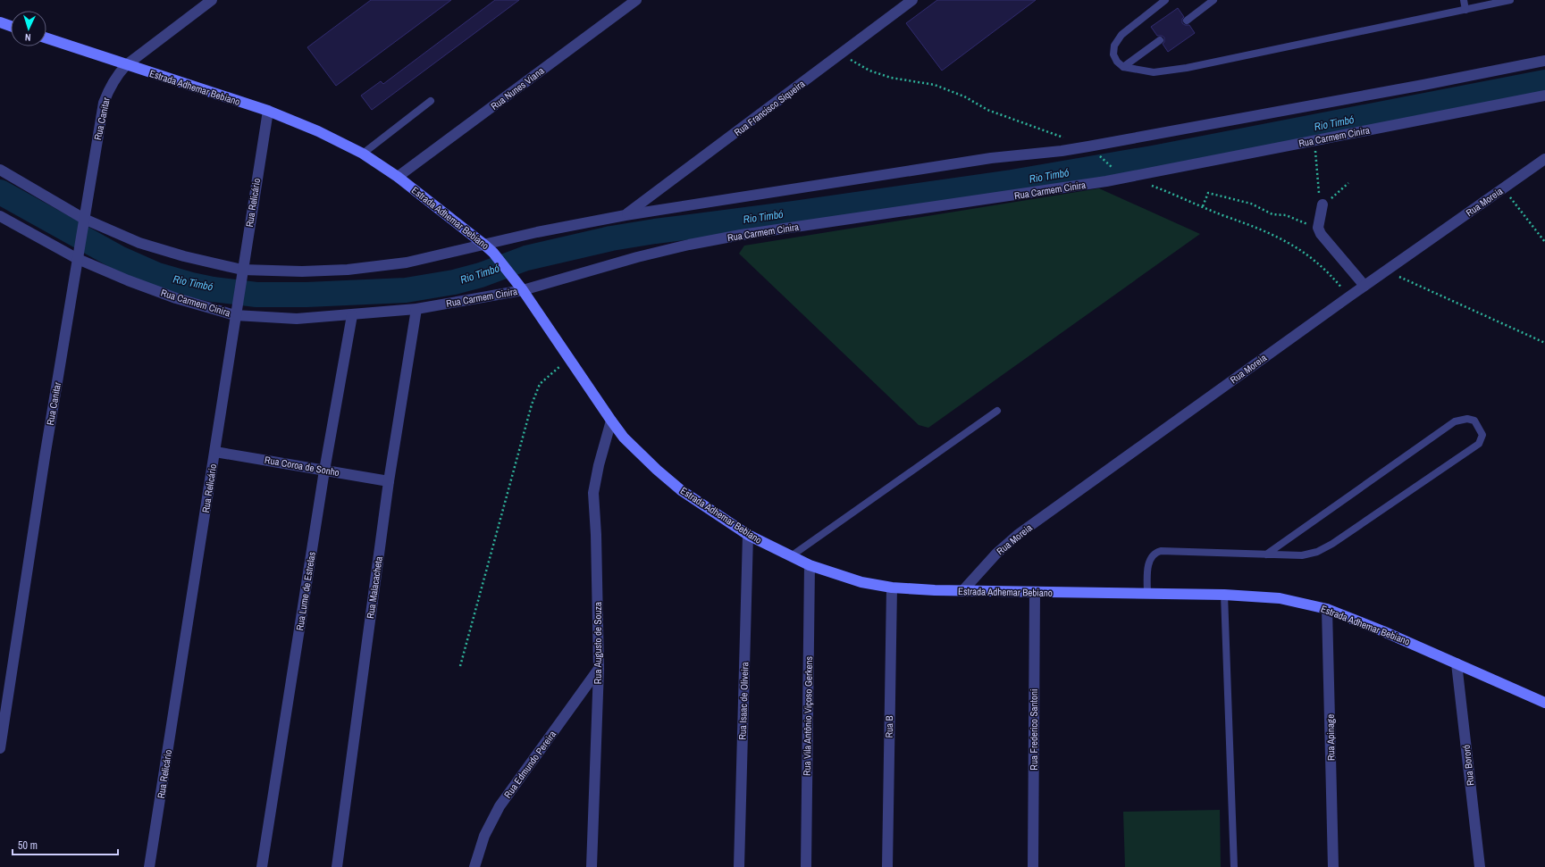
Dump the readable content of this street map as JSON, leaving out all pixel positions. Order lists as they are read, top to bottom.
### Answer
{
  "streets": {
    "main road": ["Estrada Adhemar Bebiano"],
    "street": [
      "Rua Nunes Viana",
      "Rua Francisco Siqueira",
      "Rua Canitar",
      "Rua Carmem Cinira",
      "Rua Moreia",
      "Rua Relicário",
      "Rua Coroa de Sonho",
      "Rua Malacacheta",
      "Rua Lume de Estrelas",
      "Rua Augusto de Souza",
      "Rua Isaac de Oliveira",
      "Rua Vila Antônio Viçoso Gerkens",
      "Rua B",
      "Rua Frederico Santoni",
      "Rua Apinage",
      "Rua Edmundo Pereira",
      "Rua Bororó"
    ]
  },
  "crossings": [
    ["Estrada Adhemar Bebiano", "Rua Nunes Viana"],
    ["Estrada Adhemar Bebiano", "Rua Canitar"],
    ["Estrada Adhemar Bebiano", "Rua Carmem Cinira"],
    ["Estrada Adhemar Bebiano", "Rua Moreia"],
    ["Estrada Adhemar Bebiano", "Rua Relicário"],
    ["Estrada Adhemar Bebiano", "Rua Augusto de Souza"],
    ["Estrada Adhemar Bebiano", "Rua Isaac de Oliveira"],
    ["Estrada Adhemar Bebiano", "Rua Vila Antônio Viçoso Gerkens"],
    ["Estrada Adhemar Bebiano", "Rua B"],
    ["Estrada Adhemar Bebiano", "Rua Frederico Santoni"],
    ["Estrada Adhemar Bebiano", "Rua Apinage"],
    ["Estrada Adhemar Bebiano", "Rua Bororó"],
    ["Rua Canitar", "Rua Carmem Cinira"],
    ["Rua Carmem Cinira", "Rua Relicário"],
    ["Rua Carmem Cinira", "Rua Malacacheta"],
    ["Rua Carmem Cinira", "Rua Lume de Estrelas"],
    ["Rua Relicário", "Rua Coroa de Sonho"],
    ["Rua Coroa de Sonho", "Rua Malacacheta"],
    ["Rua Coroa de Sonho", "Rua Lume de Estrelas"],
    ["Rua Augusto de Souza", "Rua Edmundo Pereira"]
  ],
  "water": ["Rio Timbó"],
  "scale_bar": "50 m",
  "north": "bottom"
}
